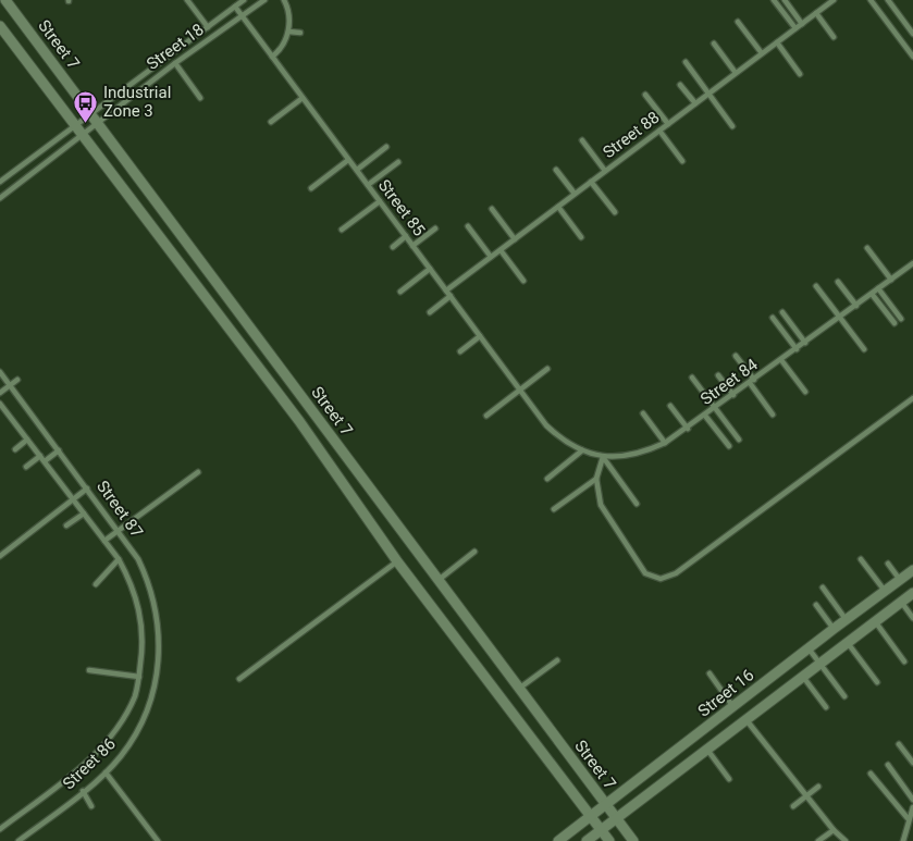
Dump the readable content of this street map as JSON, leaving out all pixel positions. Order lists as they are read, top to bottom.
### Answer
{
  "streets": {
    "street": ["Street 7", "Street 16"],
    "lane": [
      "Street 18",
      "Street 88",
      "Street 85",
      "Street 84",
      "Street 87",
      "Street 86"
    ]
  },
  "crossings": [
    ["Street 7", "Street 18"],
    ["Street 7", "Street 16"],
    ["Street 18", "Street 85"],
    ["Street 88", "Street 85"],
    ["Street 85", "Street 84"],
    ["Street 87", "Street 86"]
  ],
  "places": {
    "bus stop": ["Industrial Zone 3"]
  }
}
